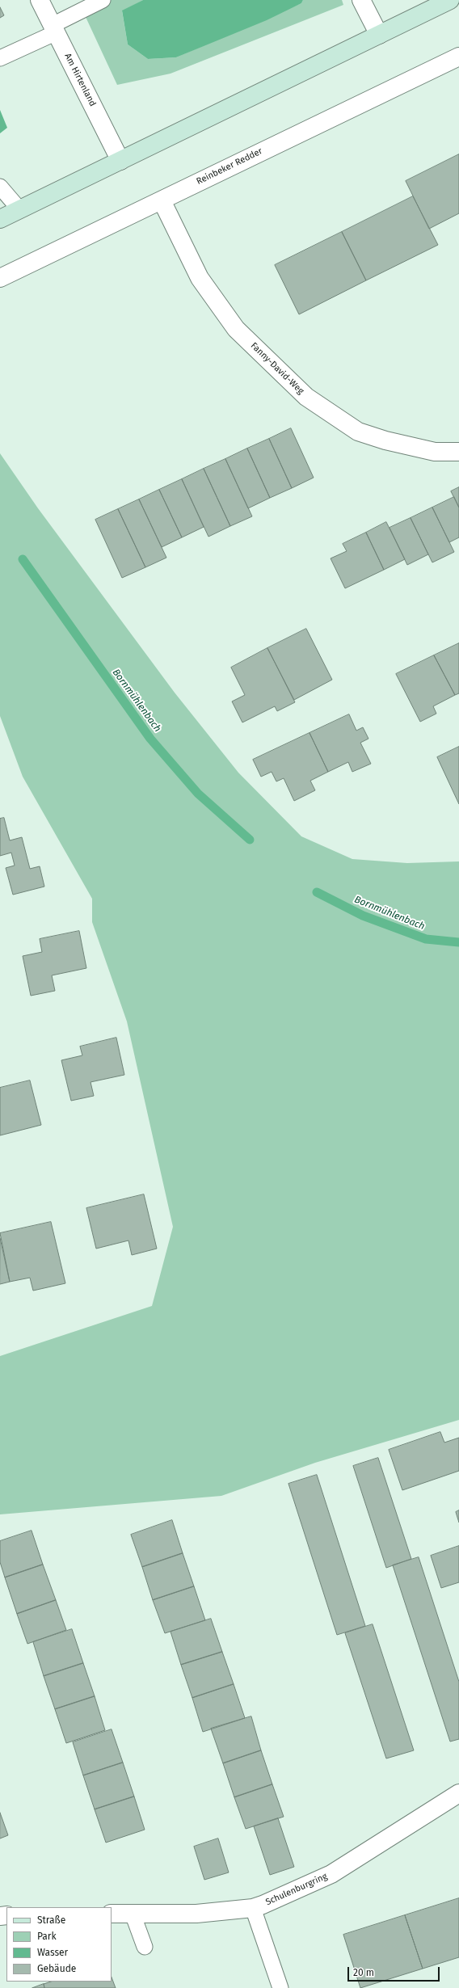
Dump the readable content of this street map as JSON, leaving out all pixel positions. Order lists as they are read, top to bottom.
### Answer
{
  "streets": {
    "street": [
      "Am Hirtenland",
      "Reinbeker Redder",
      "Fanny-David-Weg",
      "Schulenburgring"
    ]
  },
  "crossings": [
    ["Reinbeker Redder", "Fanny-David-Weg"]
  ],
  "water": ["Bornmühlenbach"],
  "legend": [
    "Straße",
    "Park",
    "Wasser",
    "Gebäude"
  ],
  "scale_bar": "20 m"
}
